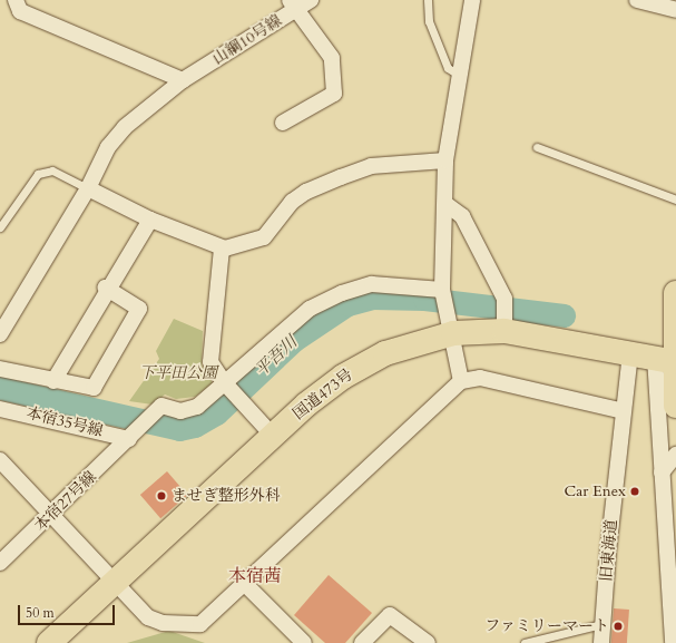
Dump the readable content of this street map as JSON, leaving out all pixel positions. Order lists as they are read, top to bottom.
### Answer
{
  "streets": {
    "highway": ["国道473号"],
    "street": [
      "山綱10号線",
      "本宿35号線",
      "本宿27号線",
      "旧東海道"
    ]
  },
  "crossings": [
    ["国道473号", "旧東海道"],
    ["本宿35号線", "本宿27号線"]
  ],
  "districts": ["本宿茜"],
  "water": ["平吾川"],
  "parks": ["下平田公園"],
  "places": ["Car Enex", "ませぎ整形外科", "ファミリーマート"],
  "scale_bar": "50 m"
}
